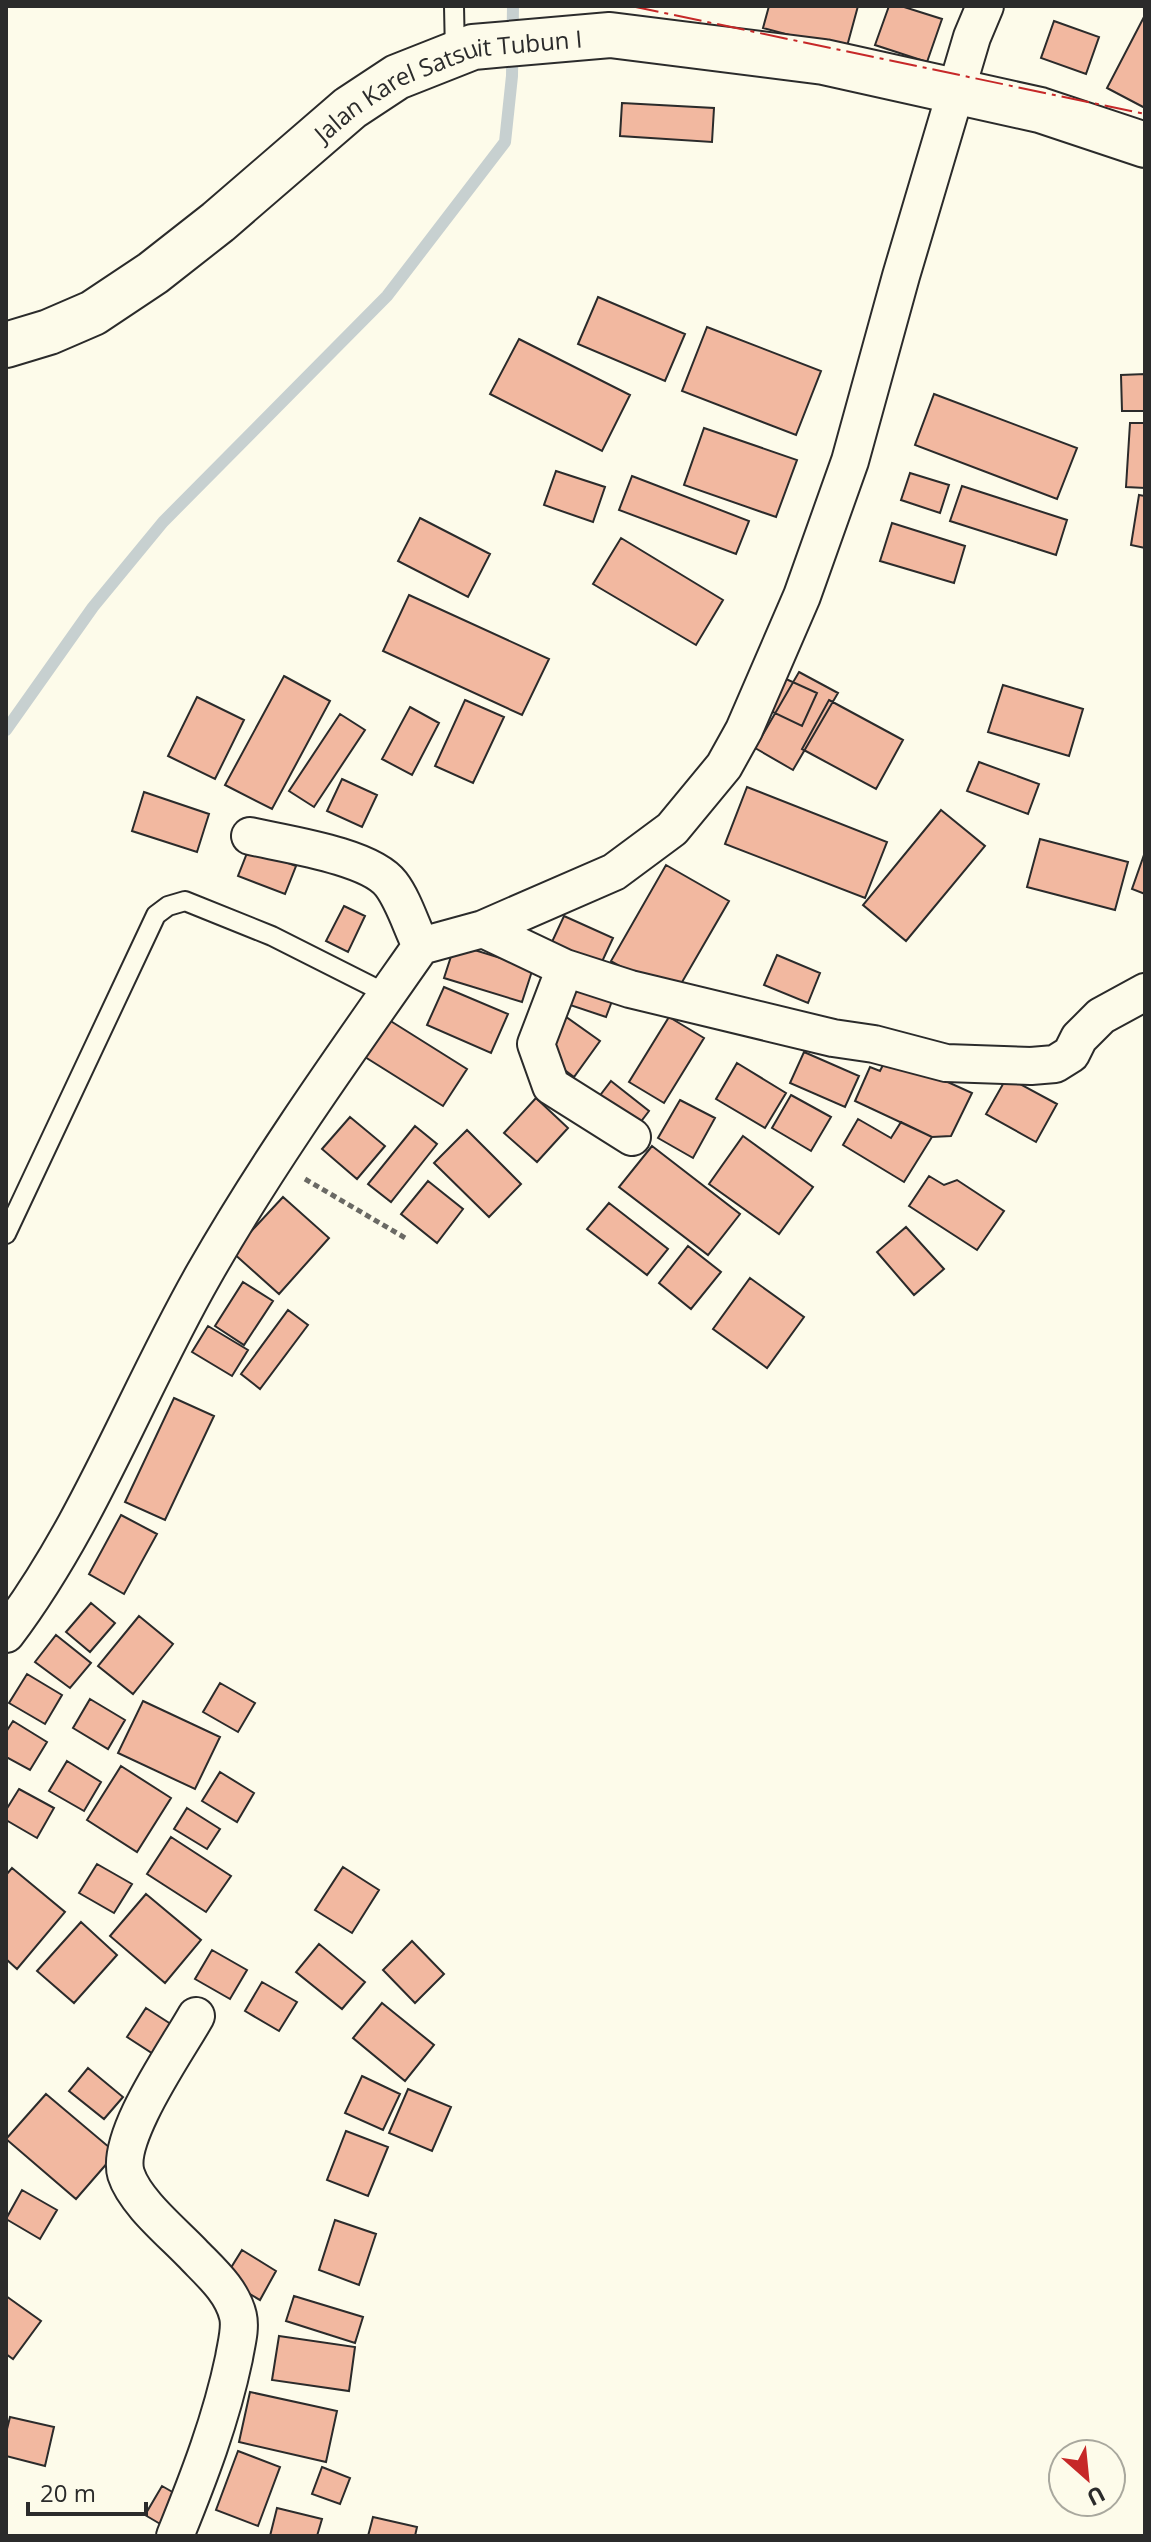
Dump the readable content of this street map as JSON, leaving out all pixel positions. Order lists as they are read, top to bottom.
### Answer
{
  "streets": {
    "street": ["Jalan Karel Satsuit Tubun I"]
  },
  "scale_bar": "20 m",
  "north": "bottom right"
}
